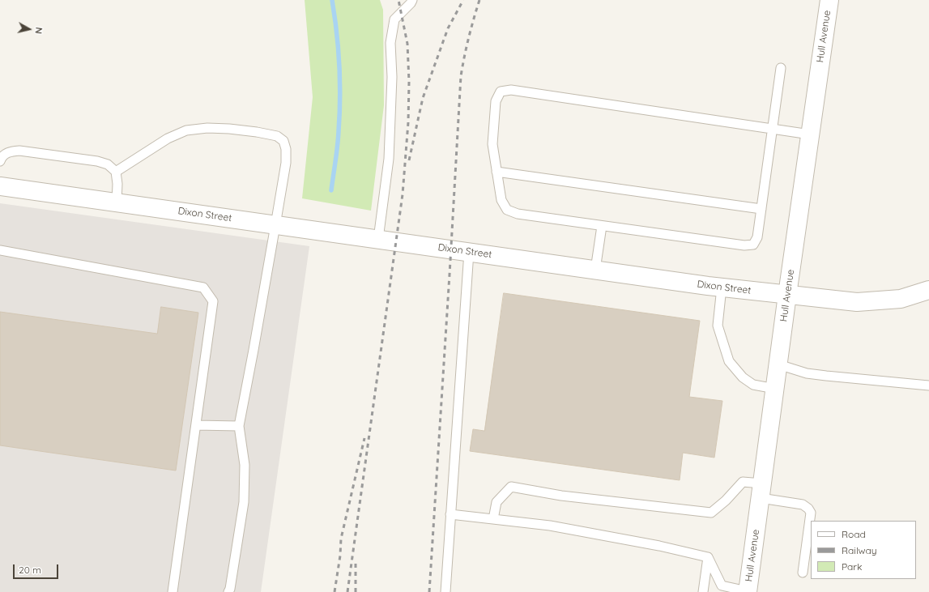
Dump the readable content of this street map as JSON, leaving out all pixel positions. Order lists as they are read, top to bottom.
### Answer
{
  "streets": {
    "street": ["Hull Avenue", "Dixon Street"]
  },
  "crossings": [
    ["Hull Avenue", "Dixon Street"]
  ],
  "legend": ["Road", "Railway", "Park"],
  "scale_bar": "20 m",
  "north": "right"
}
